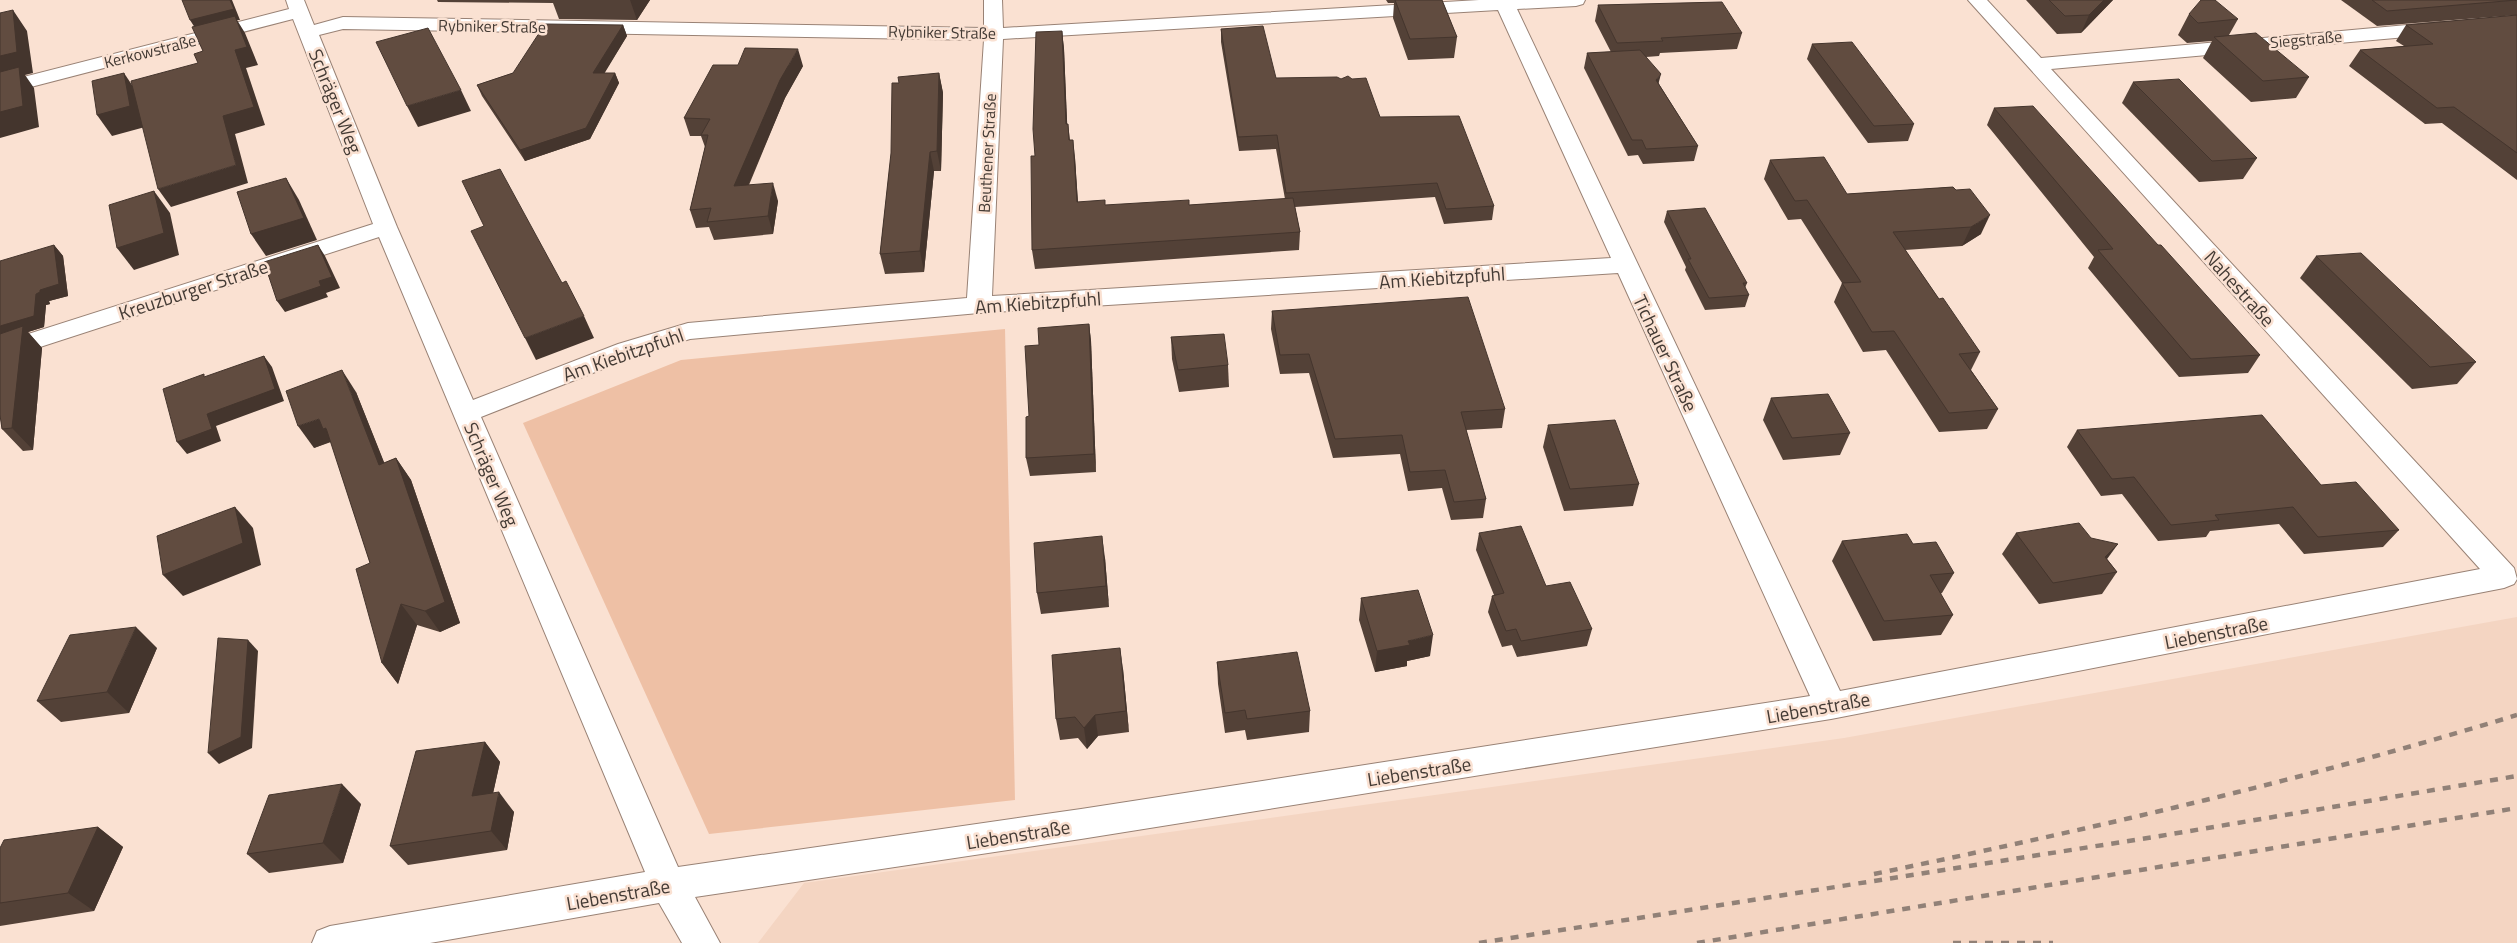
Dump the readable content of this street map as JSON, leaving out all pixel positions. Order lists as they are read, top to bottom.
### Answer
{
  "streets": {
    "street": [
      "Rybniker Straße",
      "Siegstraße",
      "Kerkowstraße",
      "Schräger Weg",
      "Beuthener Straße",
      "Am Kiebitzpfuhl",
      "Nahestraße",
      "Kreuzburger Straße",
      "Tichauer Straße",
      "Liebenstraße"
    ]
  },
  "crossings": [
    ["Rybniker Straße", "Kerkowstraße"],
    ["Rybniker Straße", "Schräger Weg"],
    ["Rybniker Straße", "Beuthener Straße"],
    ["Rybniker Straße", "Tichauer Straße"],
    ["Siegstraße", "Nahestraße"],
    ["Kerkowstraße", "Schräger Weg"],
    ["Schräger Weg", "Am Kiebitzpfuhl"],
    ["Schräger Weg", "Kreuzburger Straße"],
    ["Schräger Weg", "Liebenstraße"],
    ["Beuthener Straße", "Am Kiebitzpfuhl"],
    ["Am Kiebitzpfuhl", "Tichauer Straße"],
    ["Nahestraße", "Liebenstraße"],
    ["Tichauer Straße", "Liebenstraße"]
  ]
}
